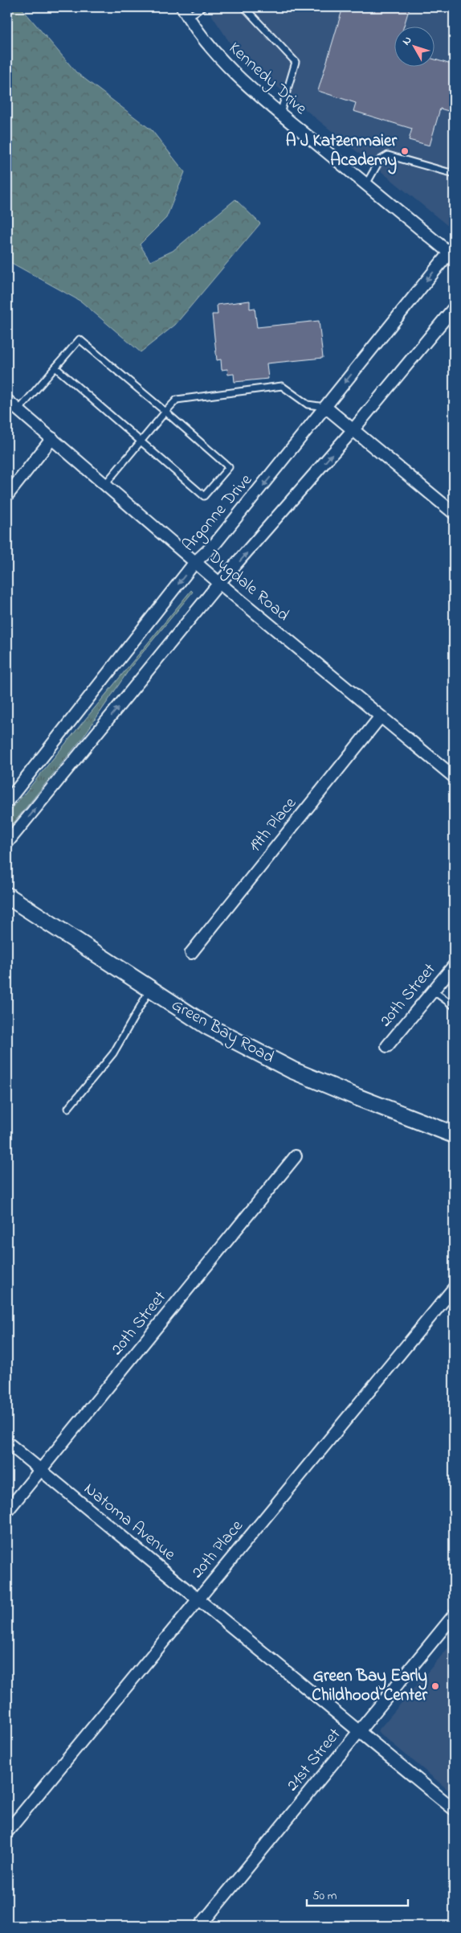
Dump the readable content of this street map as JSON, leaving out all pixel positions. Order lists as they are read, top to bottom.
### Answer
{
  "streets": {
    "main road": ["Green Bay Road"],
    "street": [
      "Kennedy Drive",
      "Argonne Drive",
      "Dugdale Road",
      "19th Place",
      "20th Street",
      "Natoma Avenue",
      "20th Place",
      "21st Street"
    ]
  },
  "crossings": [
    ["Kennedy Drive", "Argonne Drive"],
    ["Argonne Drive", "Dugdale Road"],
    ["Dugdale Road", "19th Place"],
    ["20th Street", "Natoma Avenue"],
    ["Natoma Avenue", "20th Place"],
    ["Natoma Avenue", "21st Street"]
  ],
  "places": ["A J Katzenmaier Academy", "Green Bay Early Childhood Center"],
  "scale_bar": "50 m",
  "north": "top left"
}
